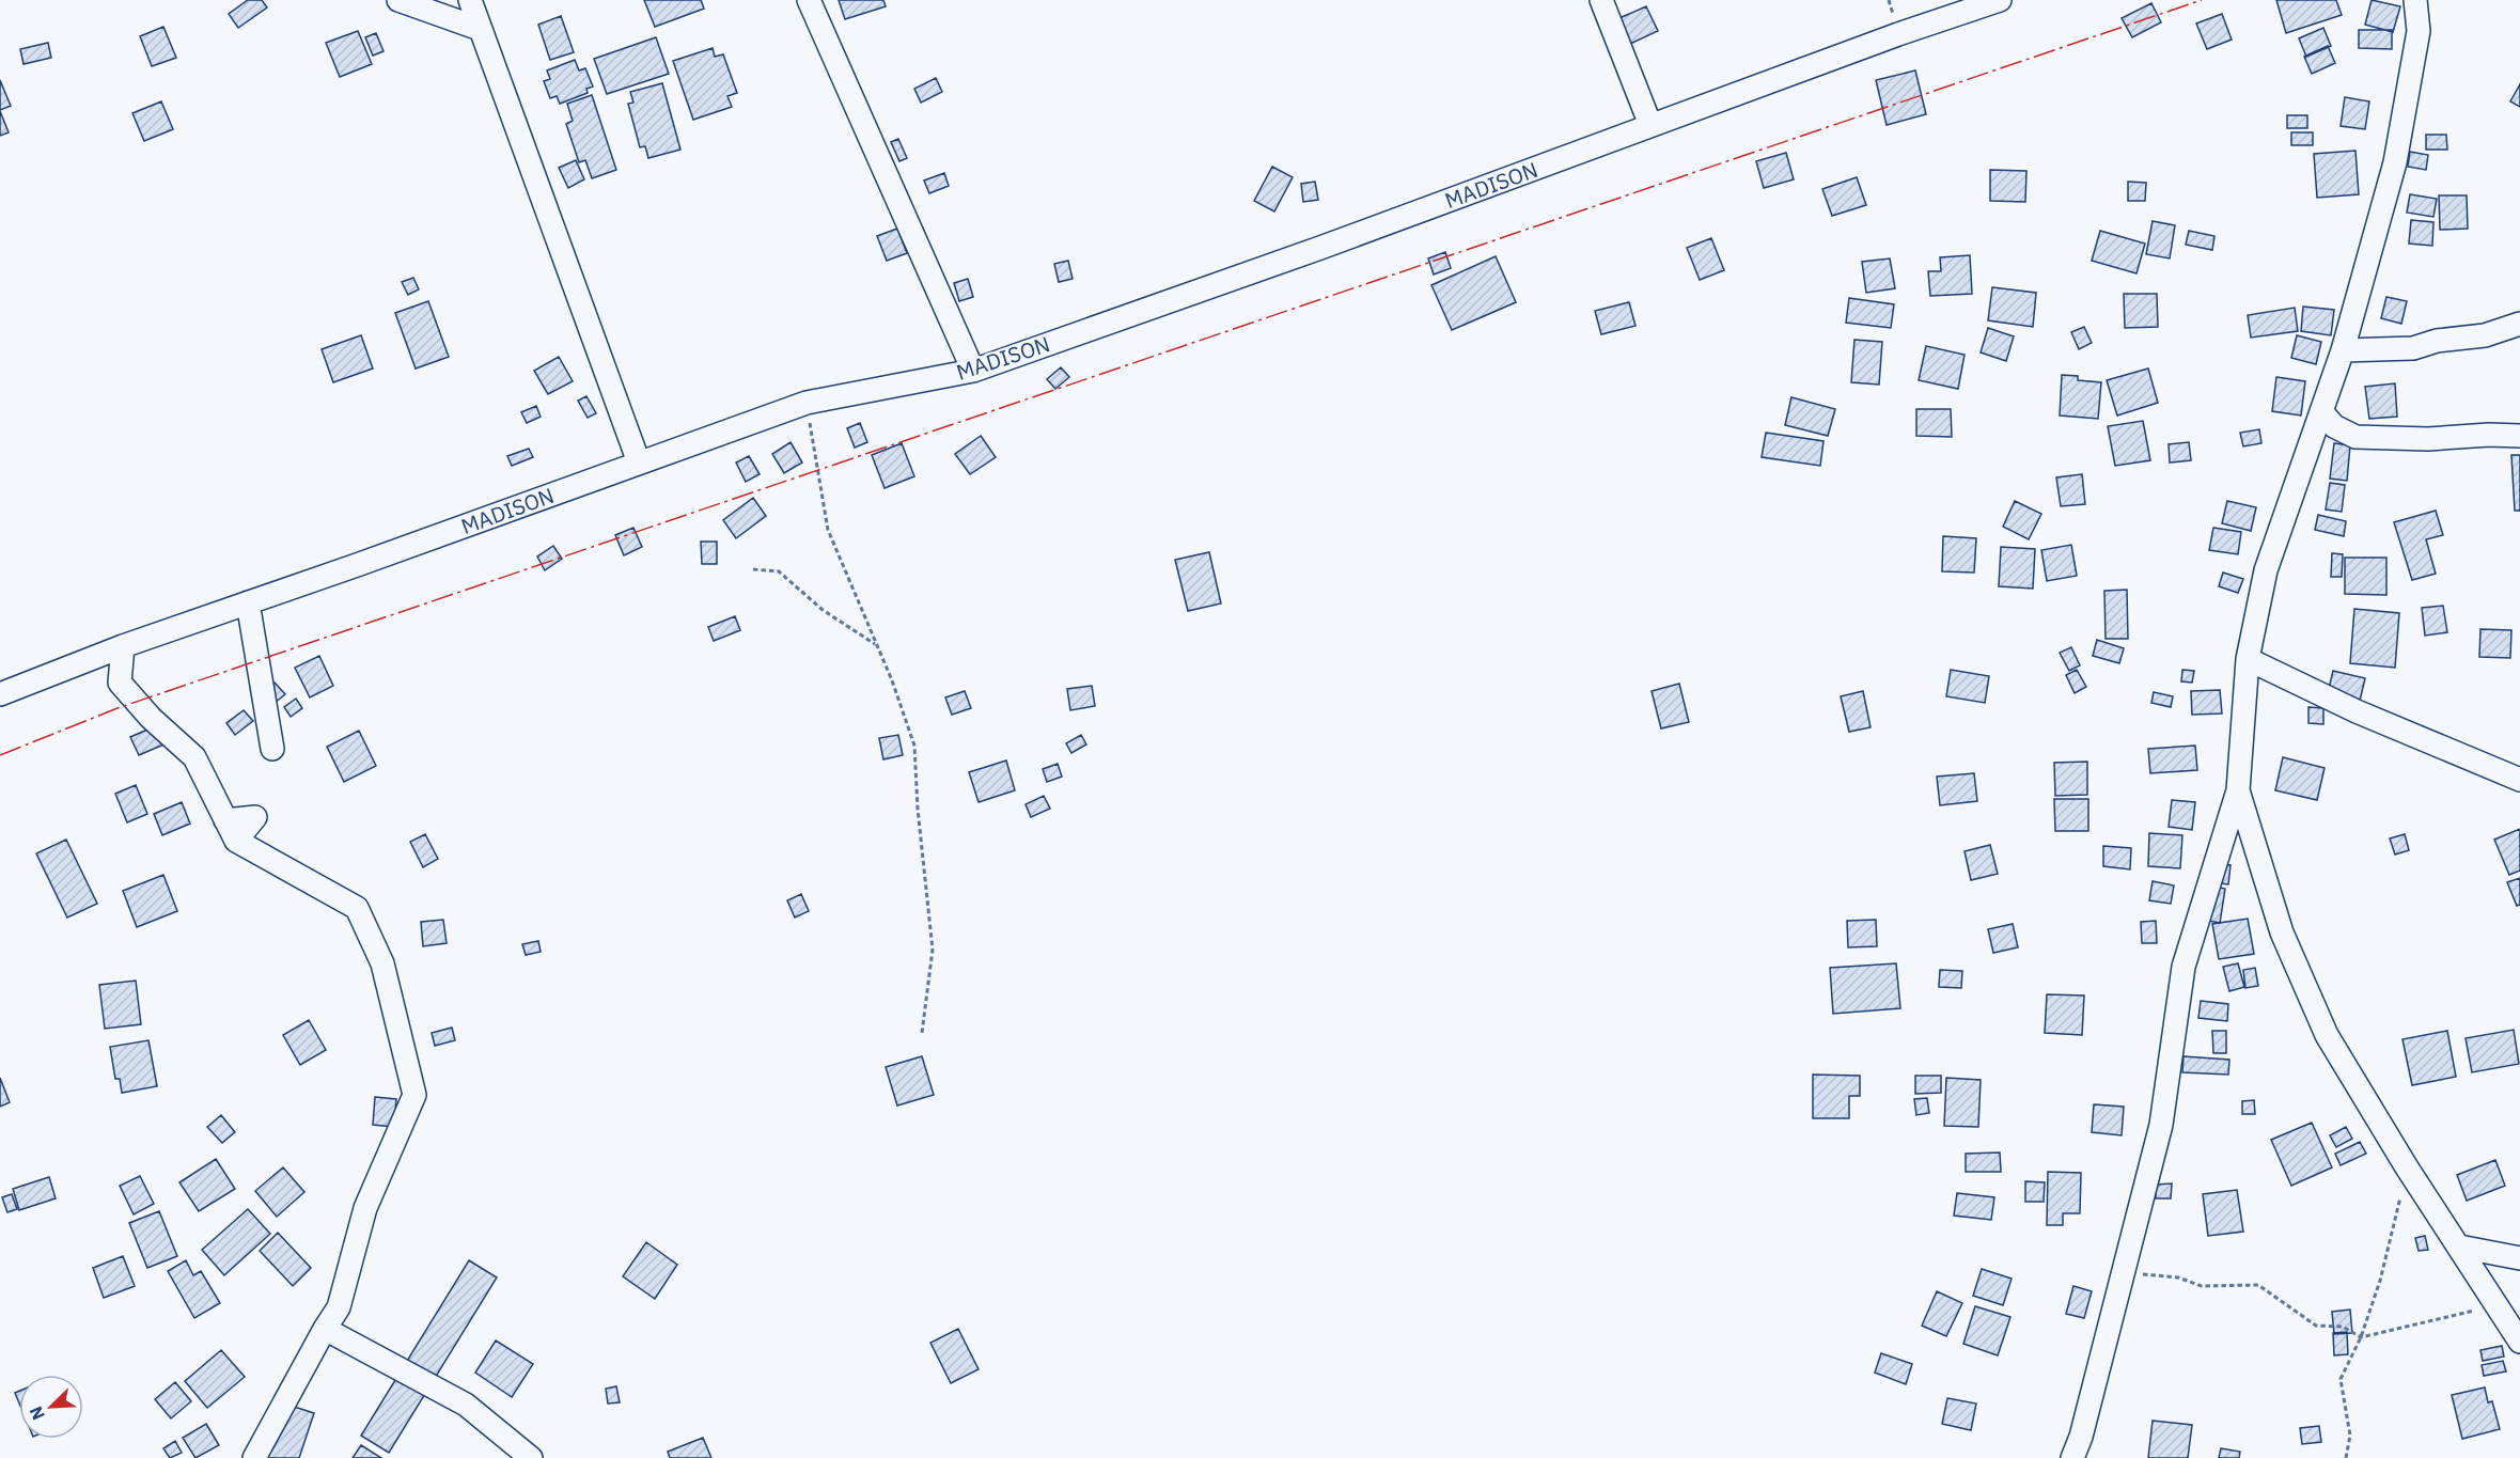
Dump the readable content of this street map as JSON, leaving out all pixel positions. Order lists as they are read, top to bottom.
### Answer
{
  "streets": {
    "street": ["MADISON"]
  },
  "north": "bottom left"
}
